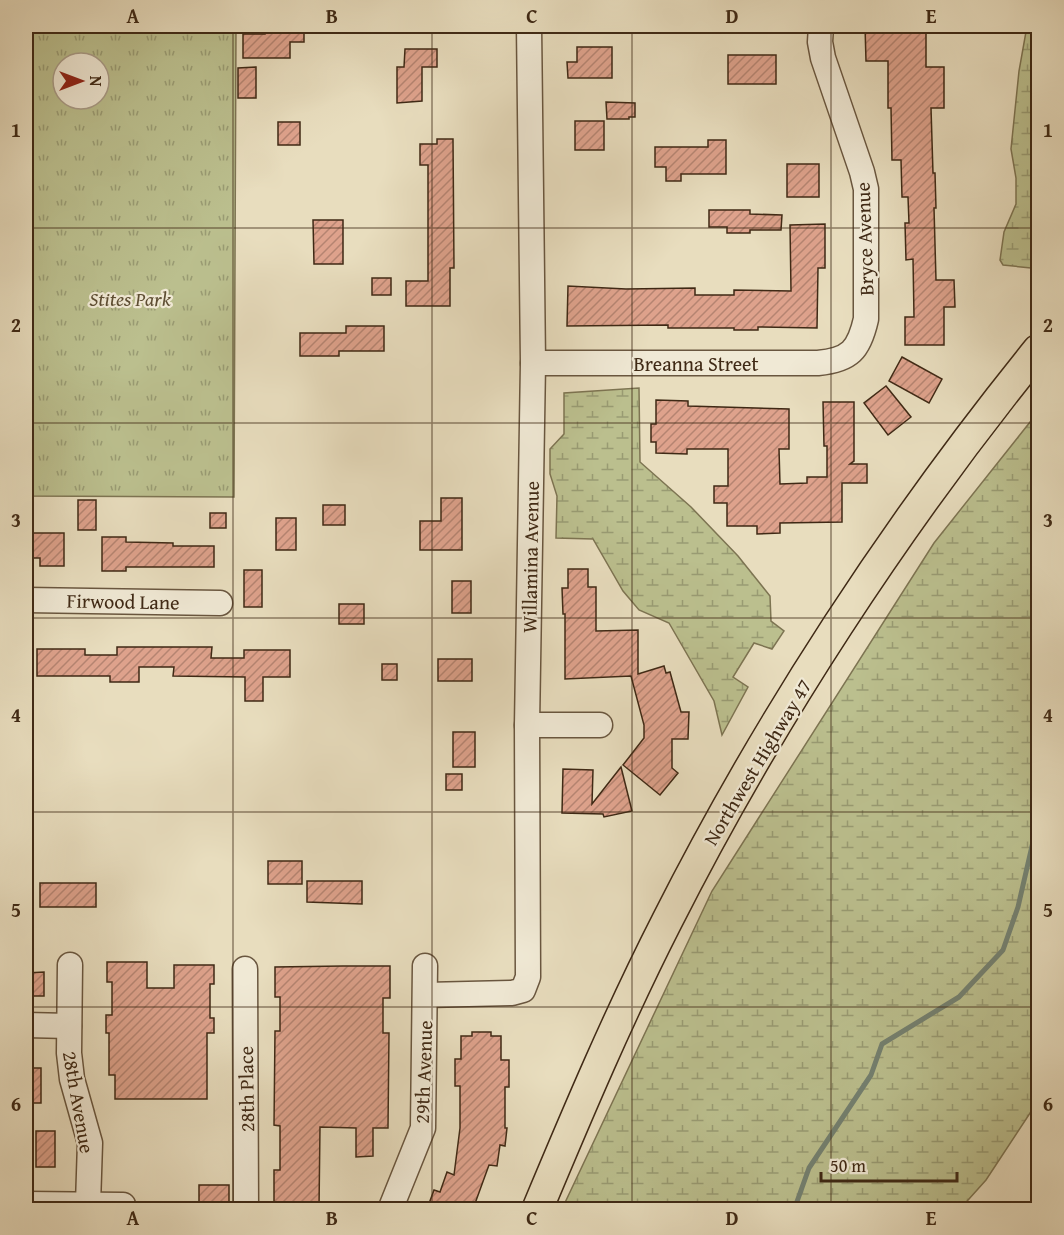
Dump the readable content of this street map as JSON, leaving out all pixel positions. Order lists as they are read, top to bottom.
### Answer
{
  "streets": {
    "main road": ["Northwest Highway 47"],
    "street": [
      "Bryce Avenue",
      "Breanna Street",
      "Willamina Avenue",
      "Firwood Lane",
      "29th Avenue",
      "28th Place",
      "28th Avenue"
    ]
  },
  "crossings": [
    ["Bryce Avenue", "Breanna Street"],
    ["Breanna Street", "Willamina Avenue"],
    ["Willamina Avenue", "29th Avenue"]
  ],
  "parks": ["Stites Park"],
  "scale_bar": "50 m",
  "north": "right",
  "grid": {
    "columns": [
      "A",
      "B",
      "C",
      "D",
      "E"
    ],
    "rows": [
      "1",
      "2",
      "3",
      "4",
      "5",
      "6"
    ]
  }
}
